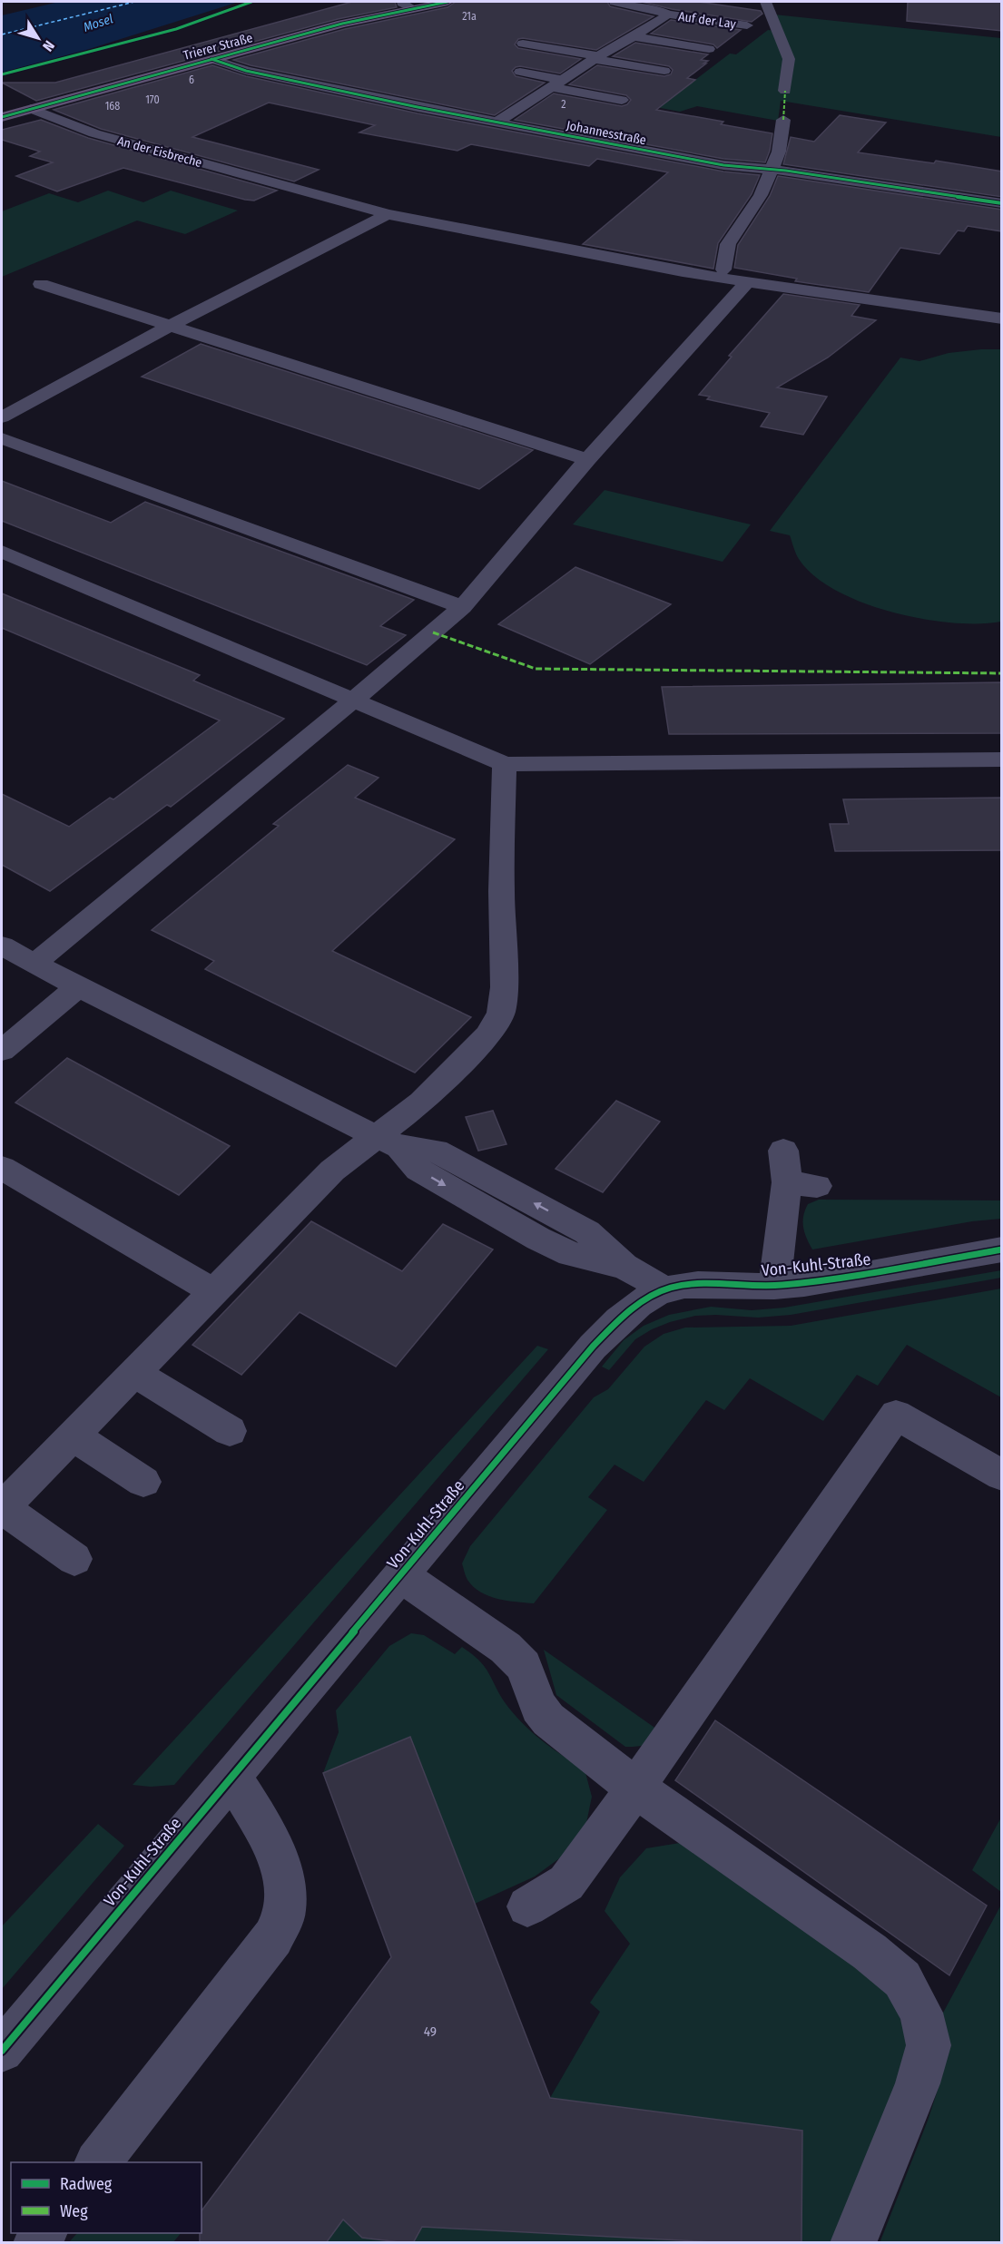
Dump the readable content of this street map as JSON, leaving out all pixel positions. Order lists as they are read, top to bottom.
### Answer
{
  "streets": {
    "main road": ["Trierer Straße"],
    "street": [
      "Auf der Lay",
      "Johannesstraße",
      "An der Eisbreche",
      "Von-Kuhl-Straße"
    ]
  },
  "crossings": [
    ["Auf der Lay", "Johannesstraße"],
    ["Trierer Straße", "Johannesstraße"],
    ["Trierer Straße", "An der Eisbreche"]
  ],
  "water": ["Mosel"],
  "house_numbers": [
    "21a",
    "6",
    "170",
    "2",
    "168",
    "49"
  ],
  "legend": ["Radweg", "Weg"],
  "north": "bottom right"
}
